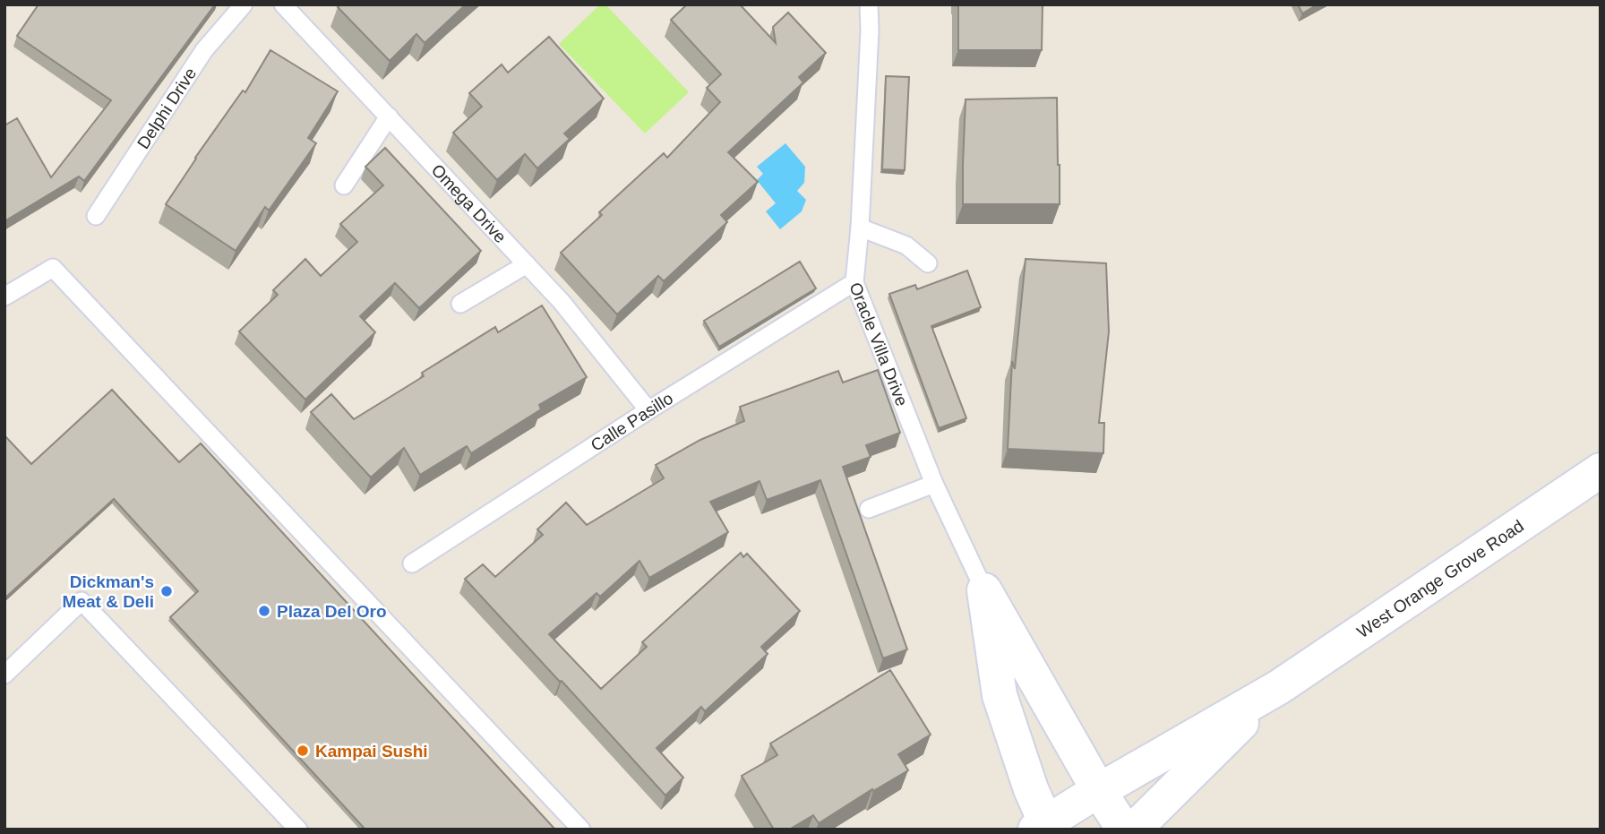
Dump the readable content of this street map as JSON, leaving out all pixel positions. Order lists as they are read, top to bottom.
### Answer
{
  "streets": {
    "main road": ["Oracle Villa Drive", "West Orange Grove Road"],
    "lane": ["Delphi Drive", "Omega Drive", "Calle Pasillo"]
  },
  "crossings": [
    ["Omega Drive", "Calle Pasillo"],
    ["Oracle Villa Drive", "Calle Pasillo"],
    ["Oracle Villa Drive", "West Orange Grove Road"]
  ],
  "places": ["Dickman's Meat & Deli", "Plaza Del Oro", "Kampai Sushi"]
}
